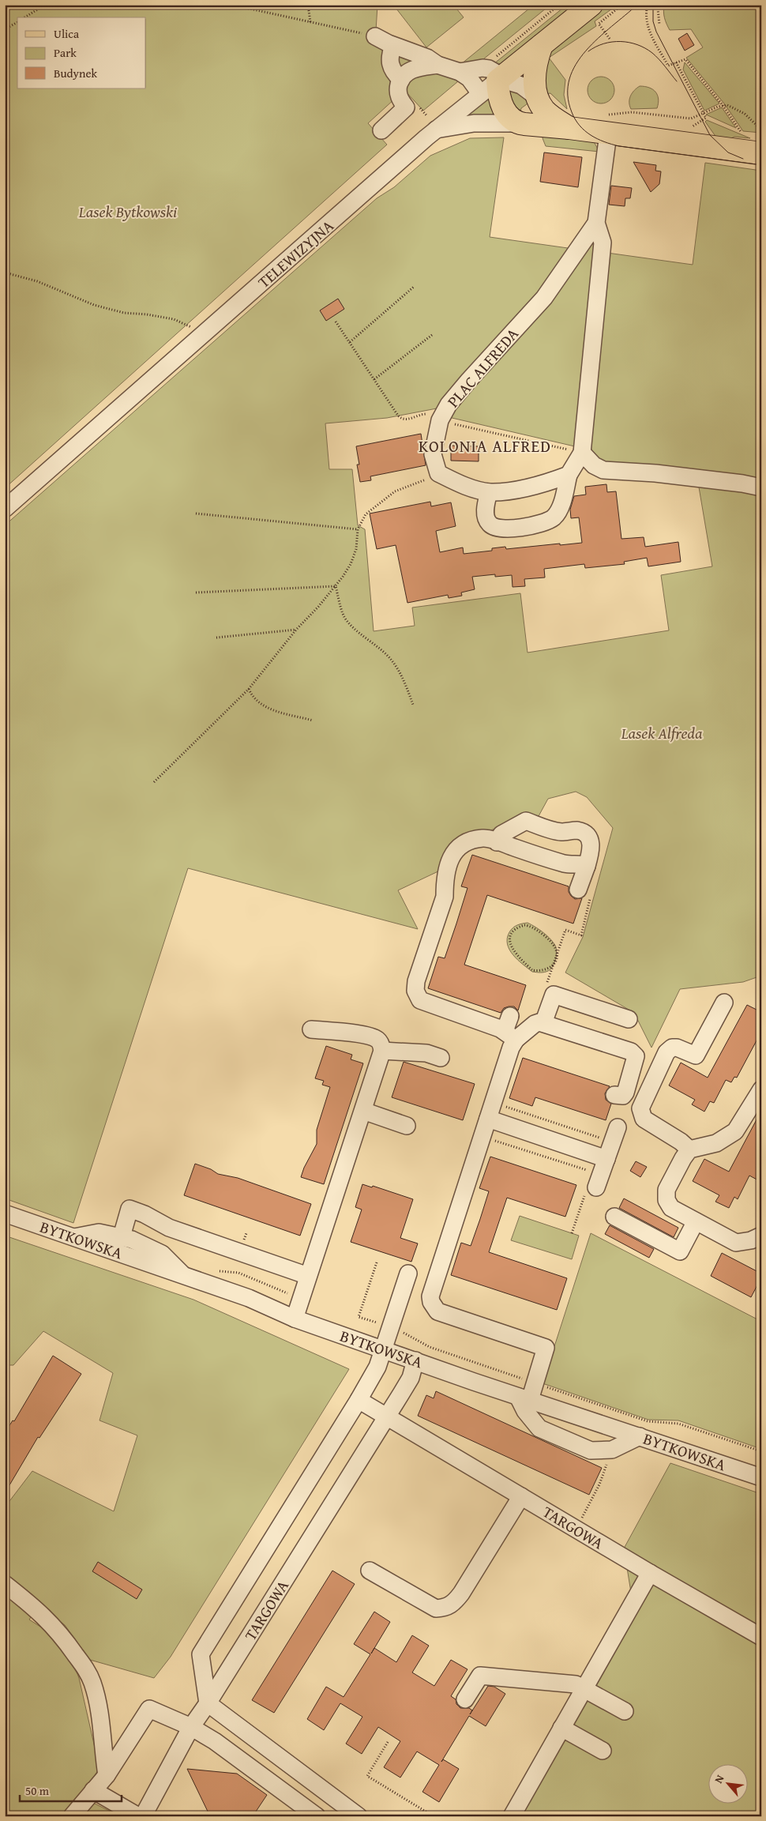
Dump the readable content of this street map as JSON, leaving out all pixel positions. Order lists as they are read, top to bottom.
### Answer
{
  "streets": {
    "main road": ["TELEWIZYJNA"],
    "street": ["PLAC ALFREDA", "BYTKOWSKA", "TARGOWA"]
  },
  "crossings": [
    ["BYTKOWSKA", "TARGOWA"]
  ],
  "districts": ["KOLONIA ALFRED"],
  "parks": ["Lasek Bytkowski", "Lasek Alfreda"],
  "legend": ["Ulica", "Park", "Budynek"],
  "scale_bar": "50 m",
  "north": "top left"
}
